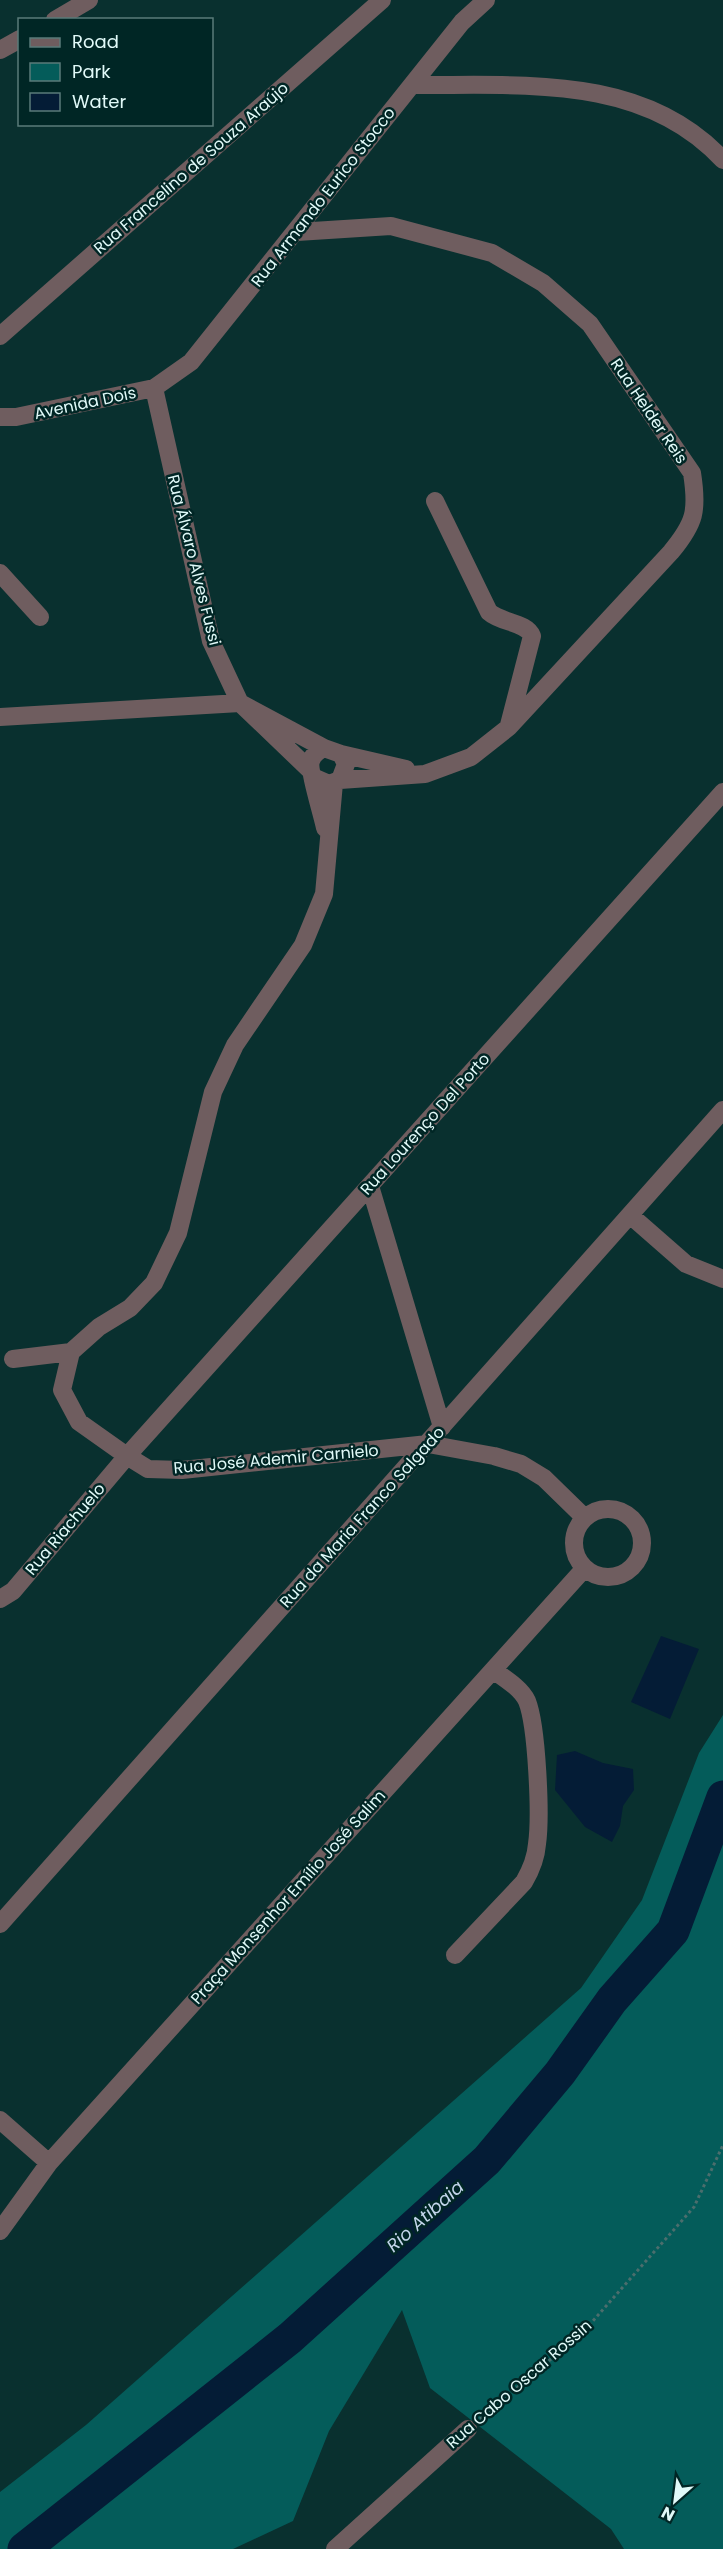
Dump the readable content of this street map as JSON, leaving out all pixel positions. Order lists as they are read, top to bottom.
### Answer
{
  "streets": {
    "street": [
      "Rua Francelino de Souza Araújo",
      "Rua Armando Eurico Stocco",
      "Avenida Dois",
      "Rua Helder Reis",
      "Rua Álvaro Alves Fussi",
      "Rua Lourenço Del Porto",
      "Rua José Ademir Carnielo",
      "Rua da Maria Franco Salgado",
      "Rua Riachuelo",
      "Praça Monsenhor Emílio José Salim",
      "Rua Cabo Oscar Rossin"
    ]
  },
  "crossings": [
    ["Rua Armando Eurico Stocco", "Avenida Dois"],
    ["Rua Armando Eurico Stocco", "Rua Helder Reis"],
    ["Rua Armando Eurico Stocco", "Rua Álvaro Alves Fussi"],
    ["Avenida Dois", "Rua Álvaro Alves Fussi"],
    ["Rua Helder Reis", "Rua Álvaro Alves Fussi"],
    ["Rua Lourenço Del Porto", "Rua José Ademir Carnielo"],
    ["Rua Lourenço Del Porto", "Rua Riachuelo"],
    ["Rua José Ademir Carnielo", "Rua da Maria Franco Salgado"],
    ["Rua José Ademir Carnielo", "Rua Riachuelo"],
    ["Rua José Ademir Carnielo", "Praça Monsenhor Emílio José Salim"]
  ],
  "water": ["Rio Atibaia"],
  "legend": ["Road", "Park", "Water"],
  "north": "bottom left"
}
